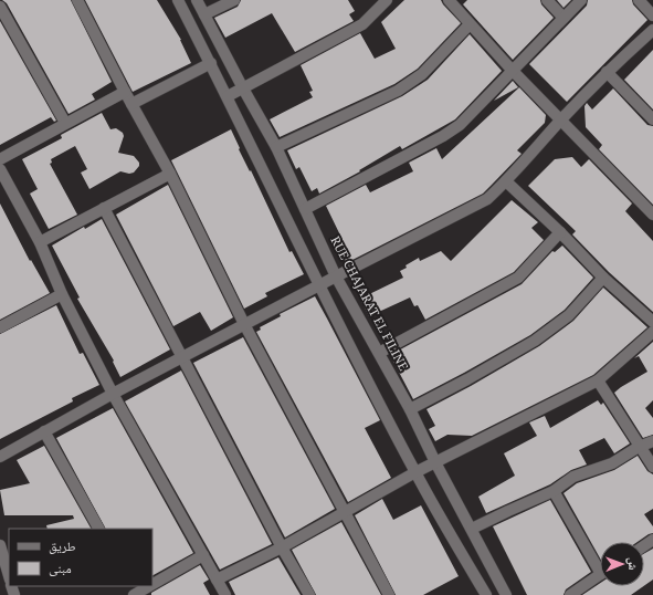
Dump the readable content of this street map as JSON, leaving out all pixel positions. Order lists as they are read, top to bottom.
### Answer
{
  "streets": {
    "street": ["RUE CHAJARAT EL FILINE"]
  },
  "legend": ["طريق", "مبنى"],
  "north": "right"
}
